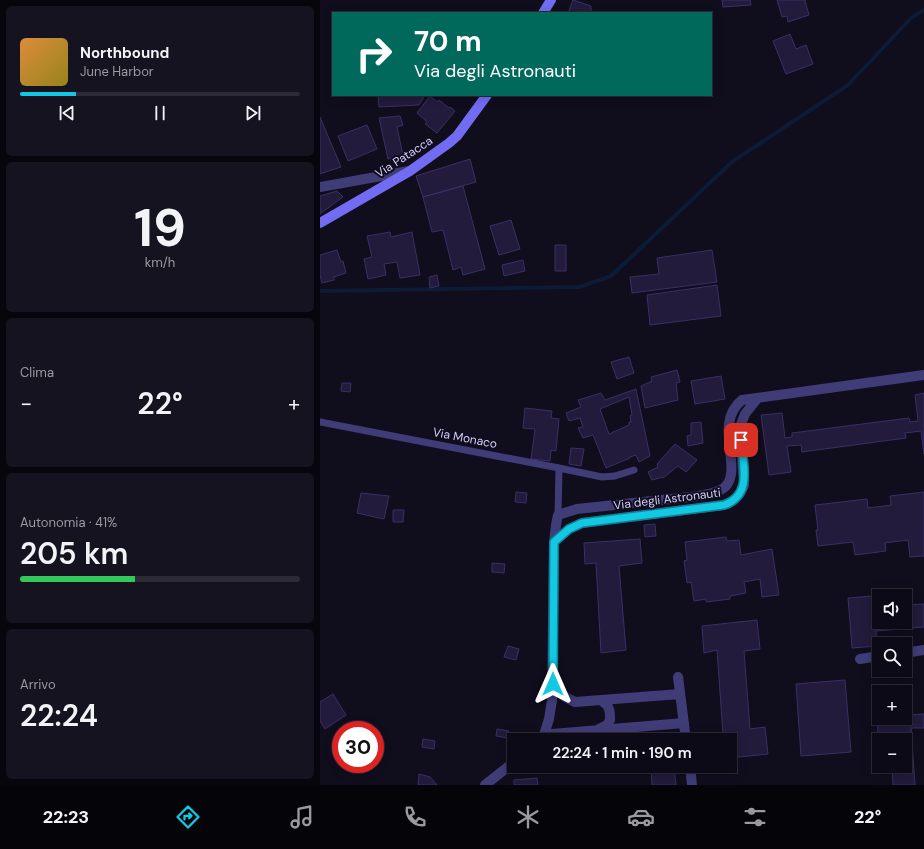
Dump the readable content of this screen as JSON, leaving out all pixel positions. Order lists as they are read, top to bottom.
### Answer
{
  "streets": {
    "main road": ["Via Patacca"],
    "street": ["Via degli Astronauti"],
    "lane": ["Via Monaco"]
  },
  "page": {
    "turn": ["70 m", "Via degli Astronauti"],
    "song": ["Northbound", "June Harbor"],
    "tile": [
      ["19", "km/h"],
      "Clima",
      ["Autonomia · 41%", "205 km"],
      ["Arrivo", "22:24"]
    ],
    "heat": ["−", "22°", "+"],
    "map_buttons": ["+", "−"],
    "limit": "30",
    "trip": "22:24 · 1 min · 190 m",
    "tabs": ["22:23", "22°"]
  }
}
